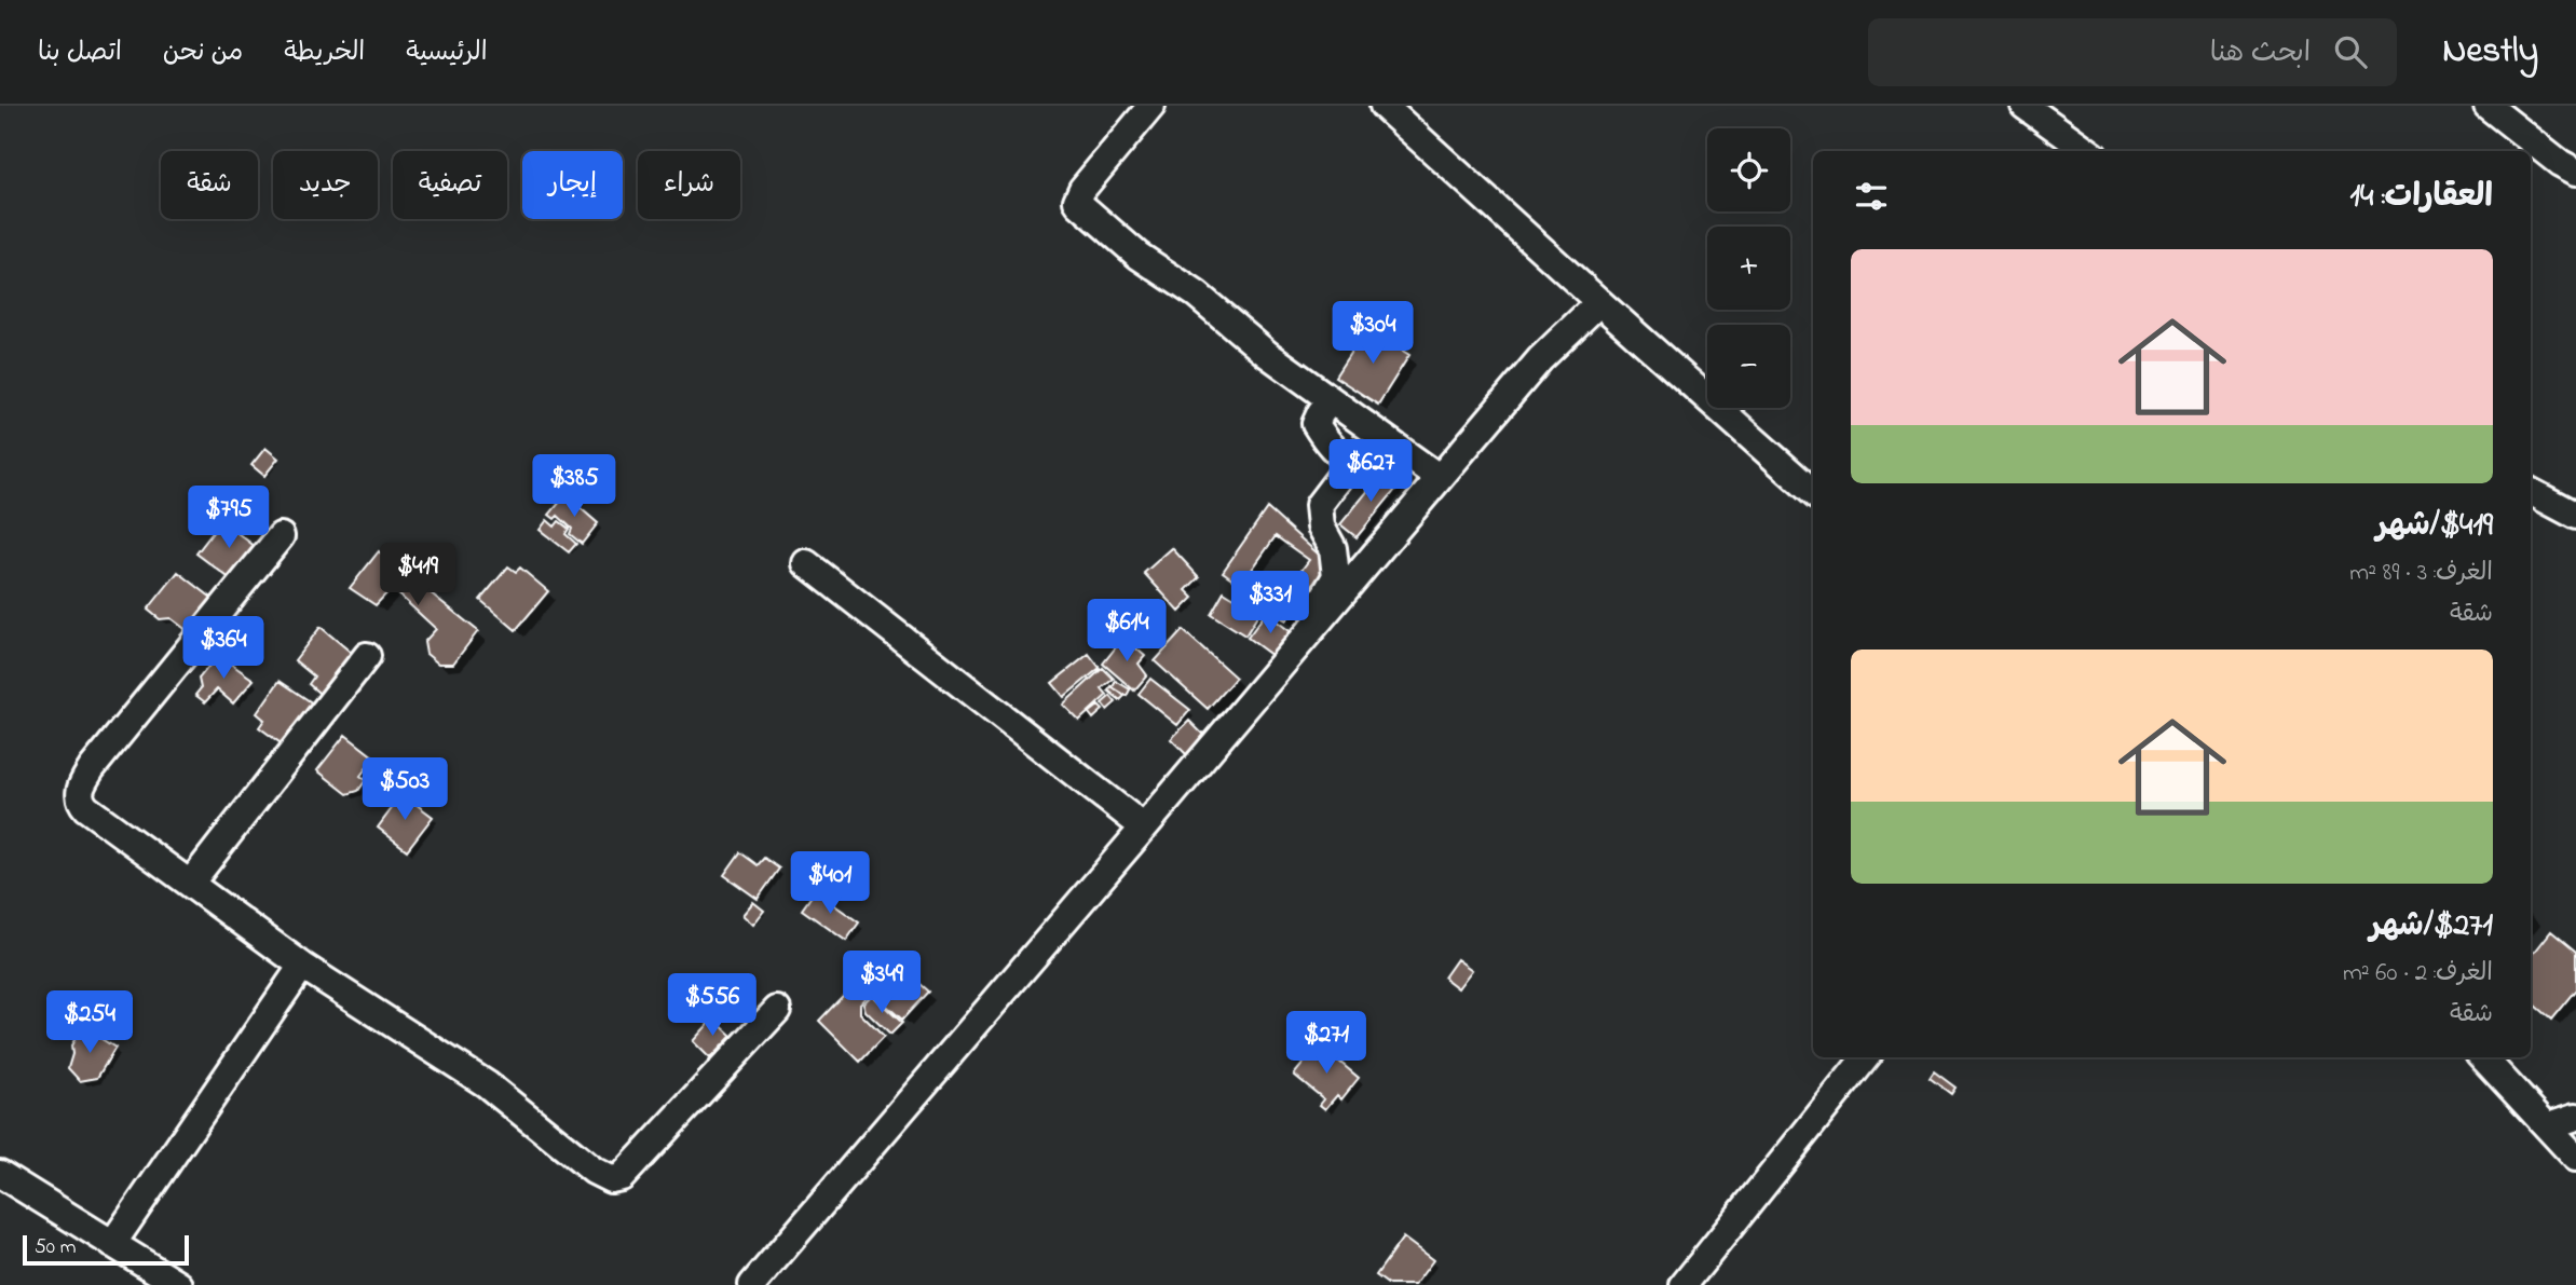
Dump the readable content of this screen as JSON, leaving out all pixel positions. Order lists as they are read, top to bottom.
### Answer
{
  "scale_bar": "50 m",
  "page": {
    "header": "Nestly",
    "search": "ابحث هنا",
    "nav": [
      "الرئيسية",
      "الخريطة",
      "من نحن",
      "اتصل بنا"
    ],
    "map_buttons": ["+", "−"],
    "chip": [
      "شراء",
      "إيجار",
      "تصفية",
      "جديد",
      "شقة"
    ],
    "heading": "العقارات: 14",
    "list": [
      {
        "name": "$419/شهر",
        "note": "الغرف: 3 · 89 m² · شقة"
      },
      {
        "name": "$271/شهر",
        "note": "الغرف: 2 · 60 m² · شقة"
      }
    ],
    "price": [
      "$304",
      "$627",
      "$385",
      "$795",
      "$419",
      "$331",
      "$614",
      "$364",
      "$503",
      "$401",
      "$349",
      "$556",
      "$254",
      "$271"
    ],
    "scale": "50 m"
  }
}
